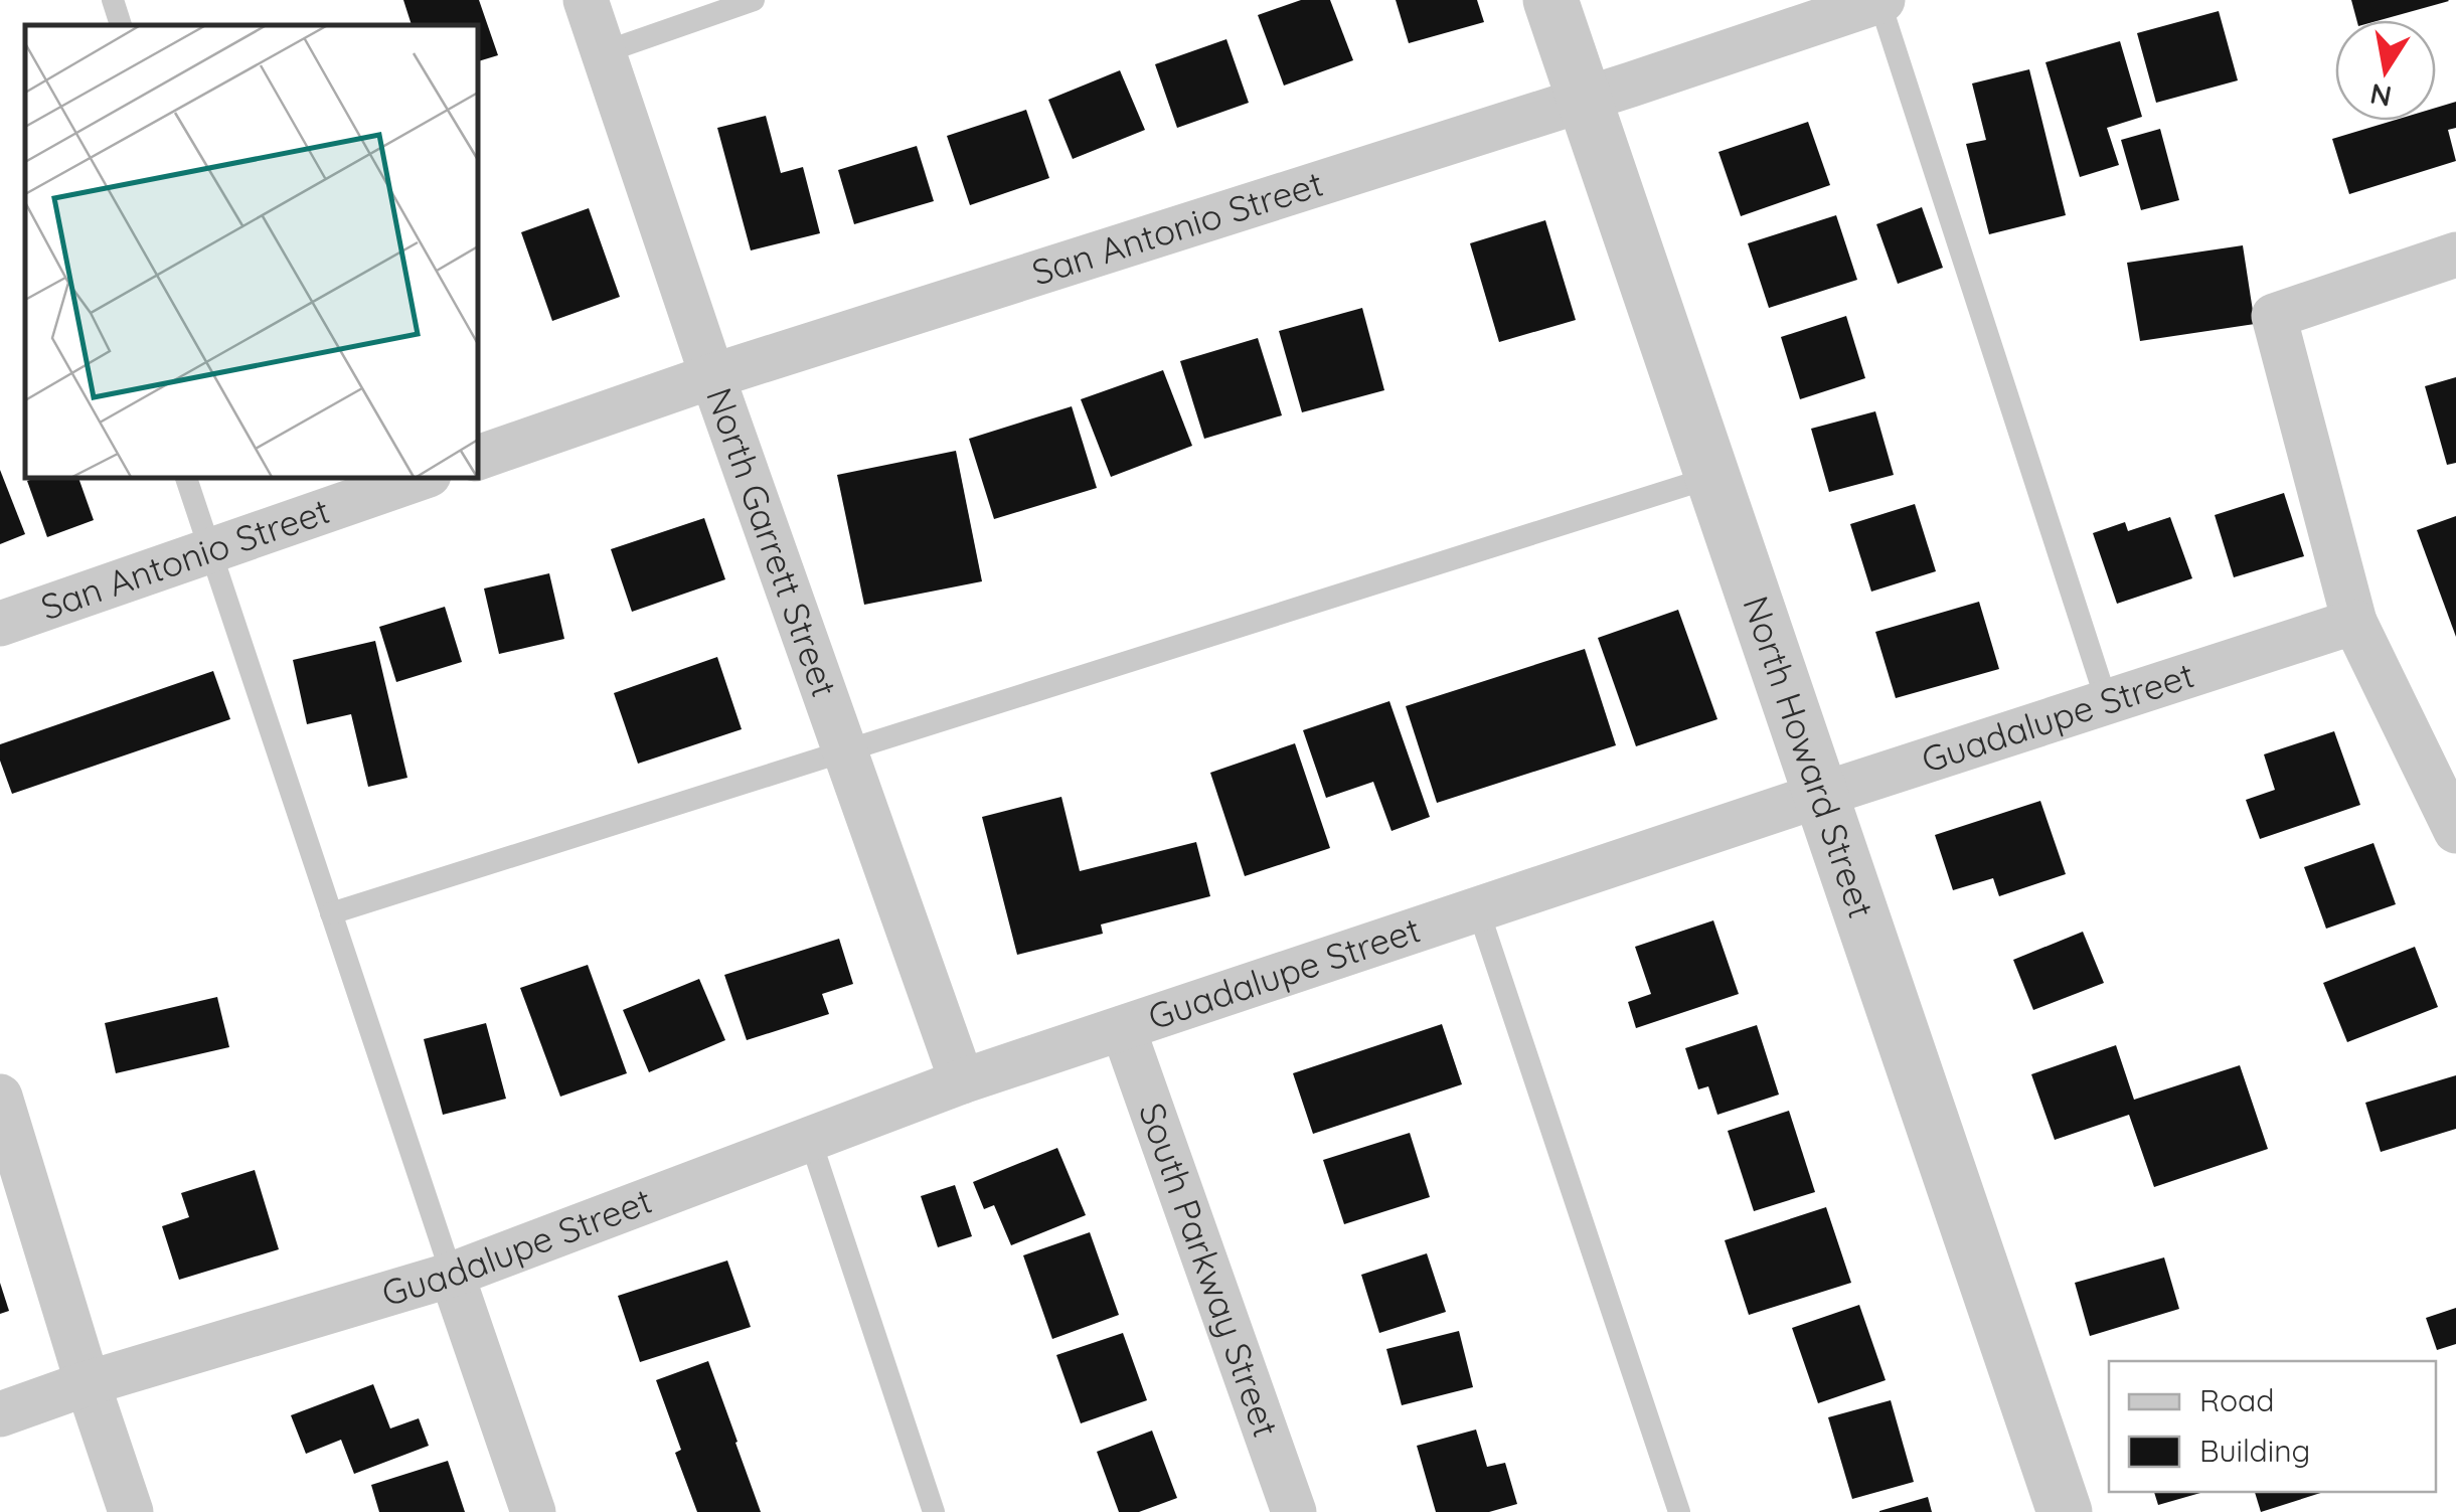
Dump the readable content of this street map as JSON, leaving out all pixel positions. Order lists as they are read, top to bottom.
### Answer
{
  "streets": {
    "street": [
      "San Antonio Street",
      "North Garrett Street",
      "Guadalupe Street",
      "North Howard Street",
      "South Parkway Street"
    ]
  },
  "crossings": [
    ["San Antonio Street", "North Garrett Street"],
    ["San Antonio Street", "North Howard Street"],
    ["North Garrett Street", "Guadalupe Street"],
    ["Guadalupe Street", "North Howard Street"],
    ["Guadalupe Street", "South Parkway Street"]
  ],
  "legend": ["Road", "Building"],
  "north": "bottom"
}
